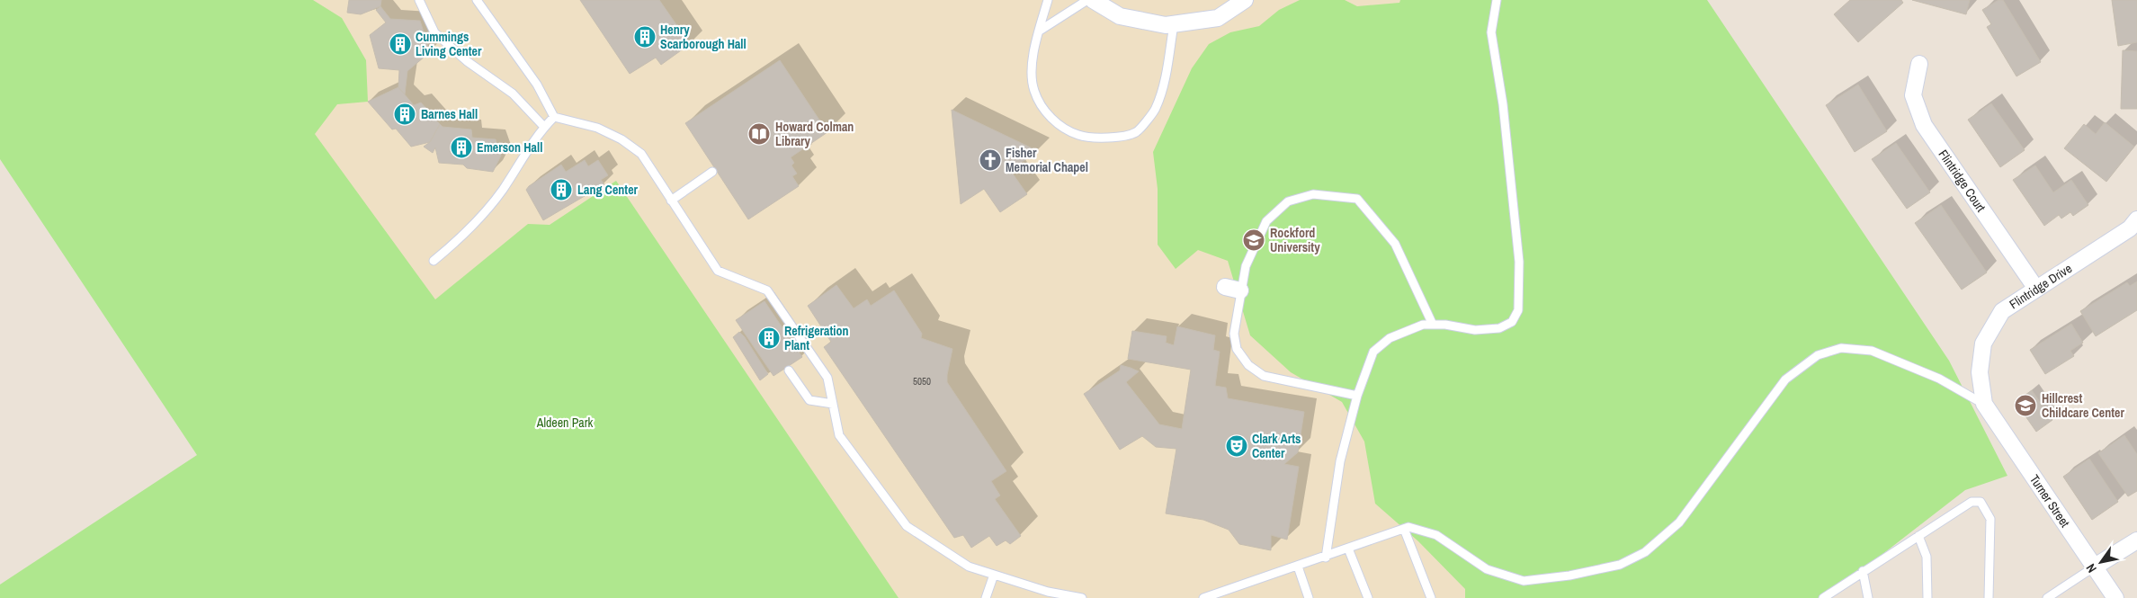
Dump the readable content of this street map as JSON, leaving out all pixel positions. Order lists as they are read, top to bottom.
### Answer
{
  "streets": {
    "street": ["Flintridge Court", "Flintridge Drive", "Turner Street"]
  },
  "crossings": [
    ["Flintridge Court", "Flintridge Drive"],
    ["Flintridge Drive", "Turner Street"]
  ],
  "parks": ["Aldeen Park"],
  "places": {
    "building": [
      "Henry Scarborough Hall",
      "Cummings Living Center",
      "Barnes Hall",
      "Emerson Hall",
      "Lang Center",
      "Refrigeration Plant"
    ],
    "library": ["Howard Colman Library"],
    "church": ["Fisher Memorial Chapel"],
    "school or university": ["Rockford University", "Hillcrest Childcare Center"],
    "theatre": ["Clark Arts Center"]
  },
  "house_numbers": ["5050"],
  "north": "bottom left"
}
